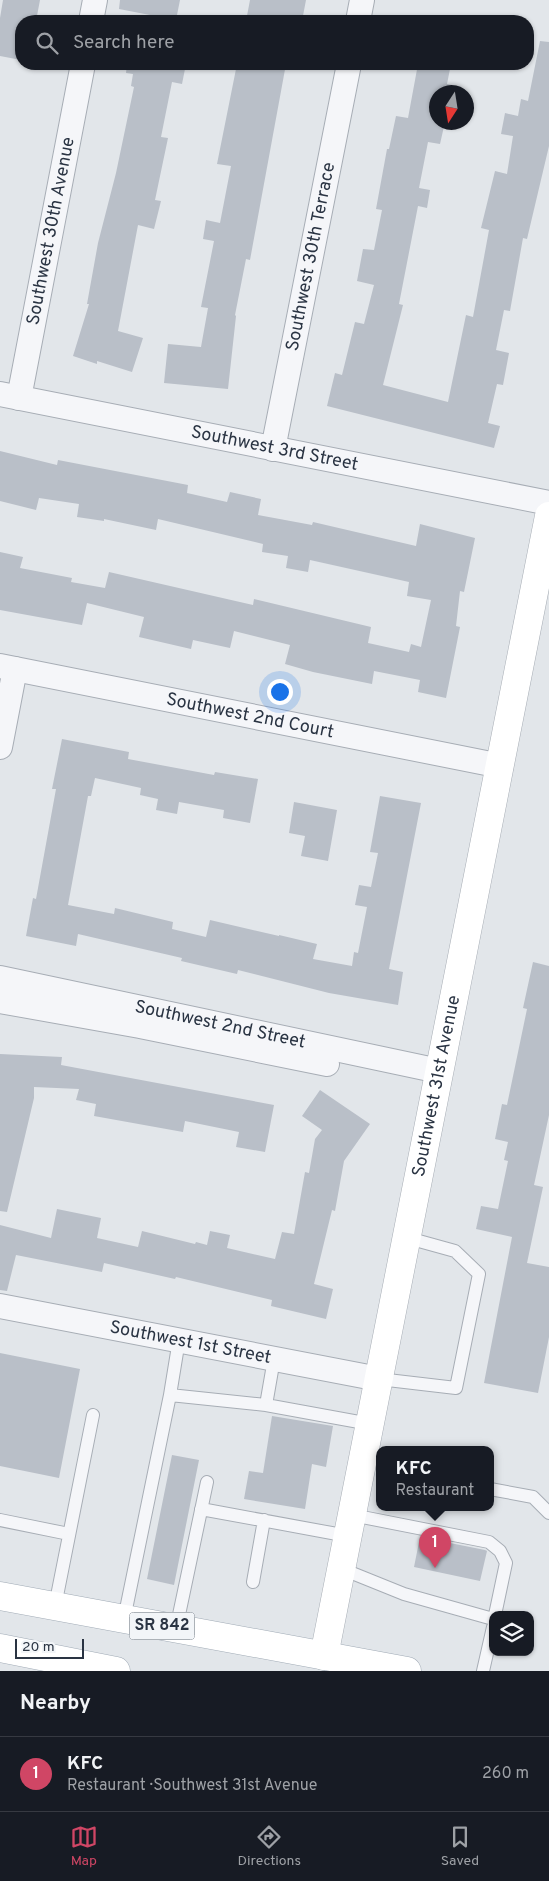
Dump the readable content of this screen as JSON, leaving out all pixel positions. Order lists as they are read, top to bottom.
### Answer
{
  "streets": {
    "main road": ["Southwest 31st Avenue", "SR 842"],
    "street": [
      "Southwest 30th Avenue",
      "Southwest 30th Terrace",
      "Southwest 3rd Street",
      "Southwest 2nd Court",
      "Southwest 2nd Street",
      "Southwest 1st Street"
    ]
  },
  "crossings": [
    ["Southwest 30th Avenue", "Southwest 3rd Street"],
    ["Southwest 30th Terrace", "Southwest 3rd Street"],
    ["Southwest 2nd Court", "Southwest 31st Avenue"],
    ["Southwest 2nd Street", "Southwest 31st Avenue"],
    ["Southwest 31st Avenue", "Southwest 1st Street"],
    ["Southwest 31st Avenue", "SR 842"]
  ],
  "scale_bar": "20 m",
  "north": "bottom",
  "page": {
    "search": "Search here",
    "popup": ["KFC", "Restaurant"],
    "pins": "1",
    "scale": "20 m",
    "heading": "Nearby",
    "list": [
      {
        "mark": "1",
        "name": "KFC",
        "note": "Restaurant · Southwest 31st Avenue",
        "value": "260 m"
      }
    ],
    "nav": ["Map", "Directions", "Saved"]
  }
}
